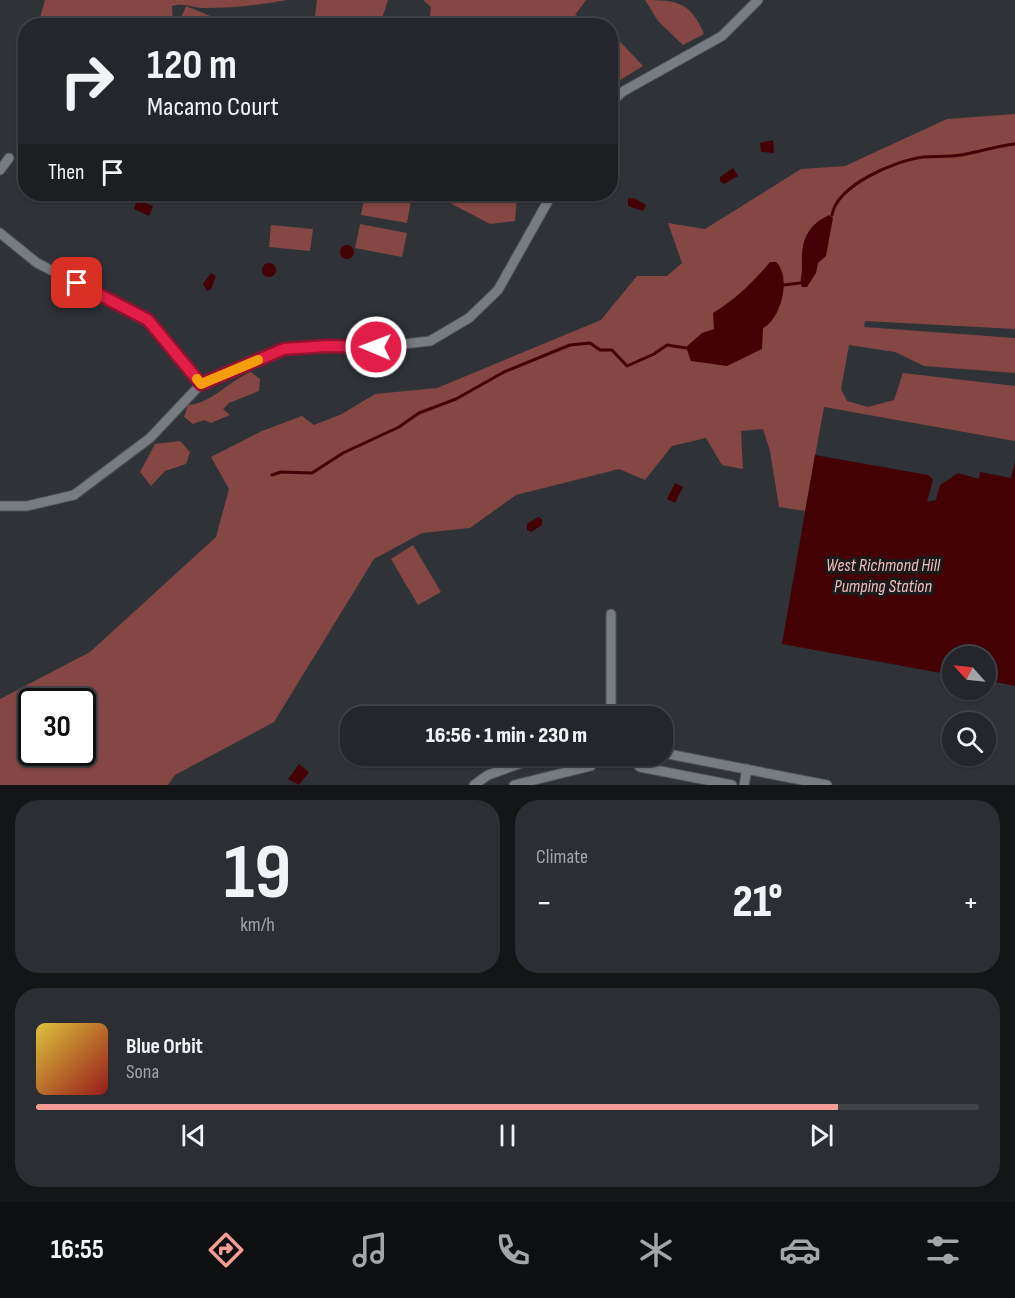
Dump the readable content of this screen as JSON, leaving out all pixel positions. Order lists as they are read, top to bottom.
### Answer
{
  "water": ["West Richmond Hill Pumping Station"],
  "north": "top left",
  "page": {
    "turn": ["120 m", "Macamo Court"],
    "then": "Then",
    "limit": "30",
    "trip": "16:56 · 1 min · 230 m",
    "tile": [
      ["19", "km/h"],
      "Climate"
    ],
    "heat": ["−", "21°", "+"],
    "song": ["Blue Orbit", "Sona"],
    "tabs": "16:55"
  }
}
